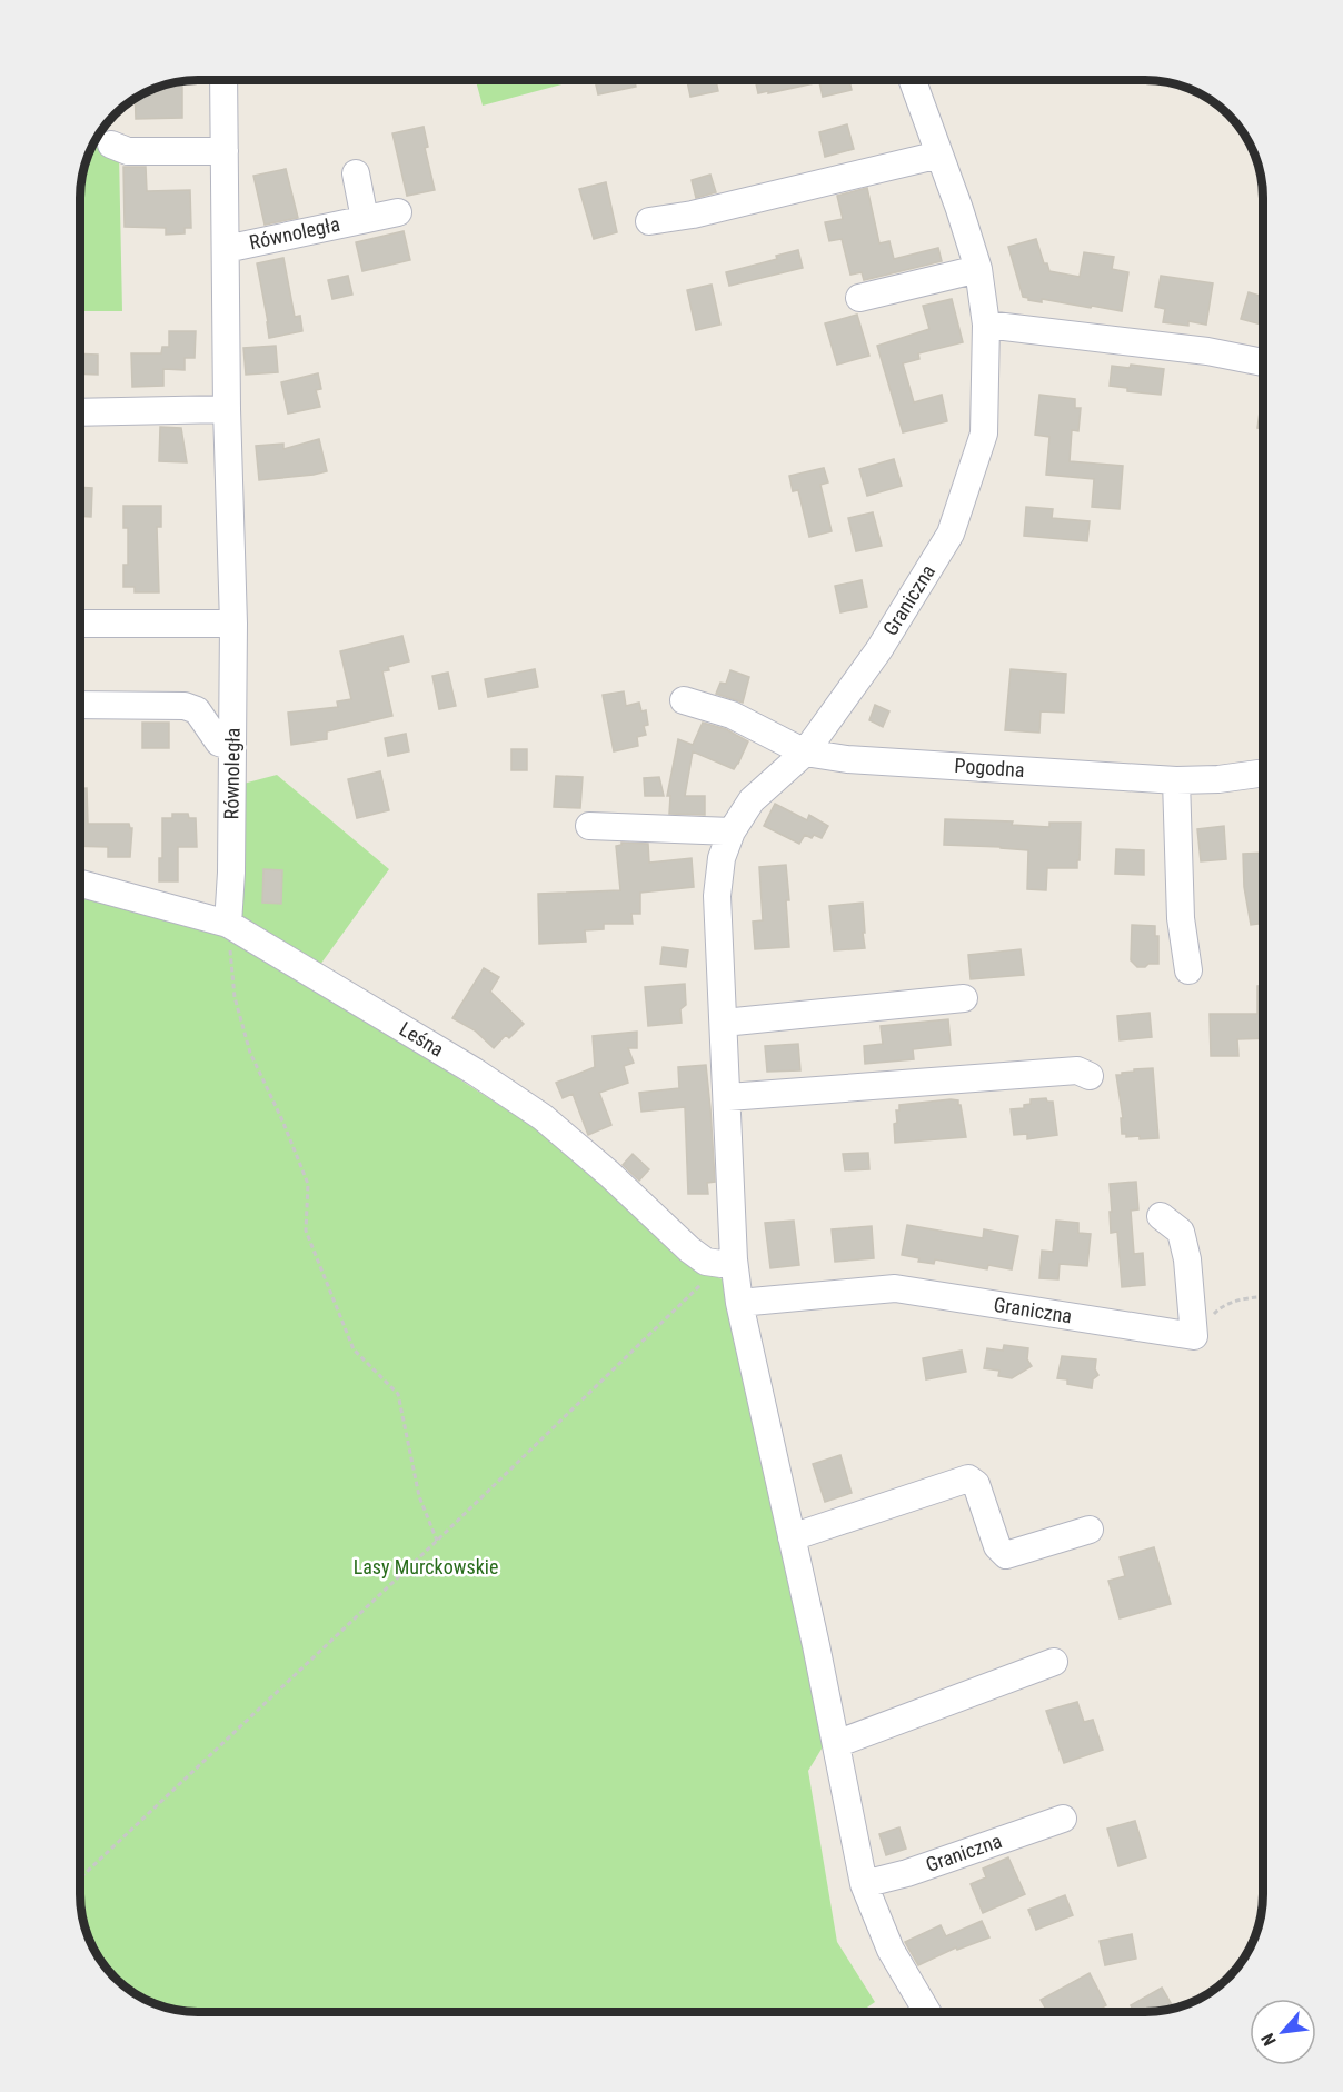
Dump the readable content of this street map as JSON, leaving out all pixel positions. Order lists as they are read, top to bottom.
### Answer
{
  "streets": {
    "street": [
      "Równoległa",
      "Graniczna",
      "Pogodna",
      "Leśna"
    ]
  },
  "crossings": [
    ["Równoległa", "Leśna"],
    ["Graniczna", "Pogodna"],
    ["Graniczna", "Leśna"]
  ],
  "parks": ["Lasy Murckowskie"],
  "north": "bottom left"
}
